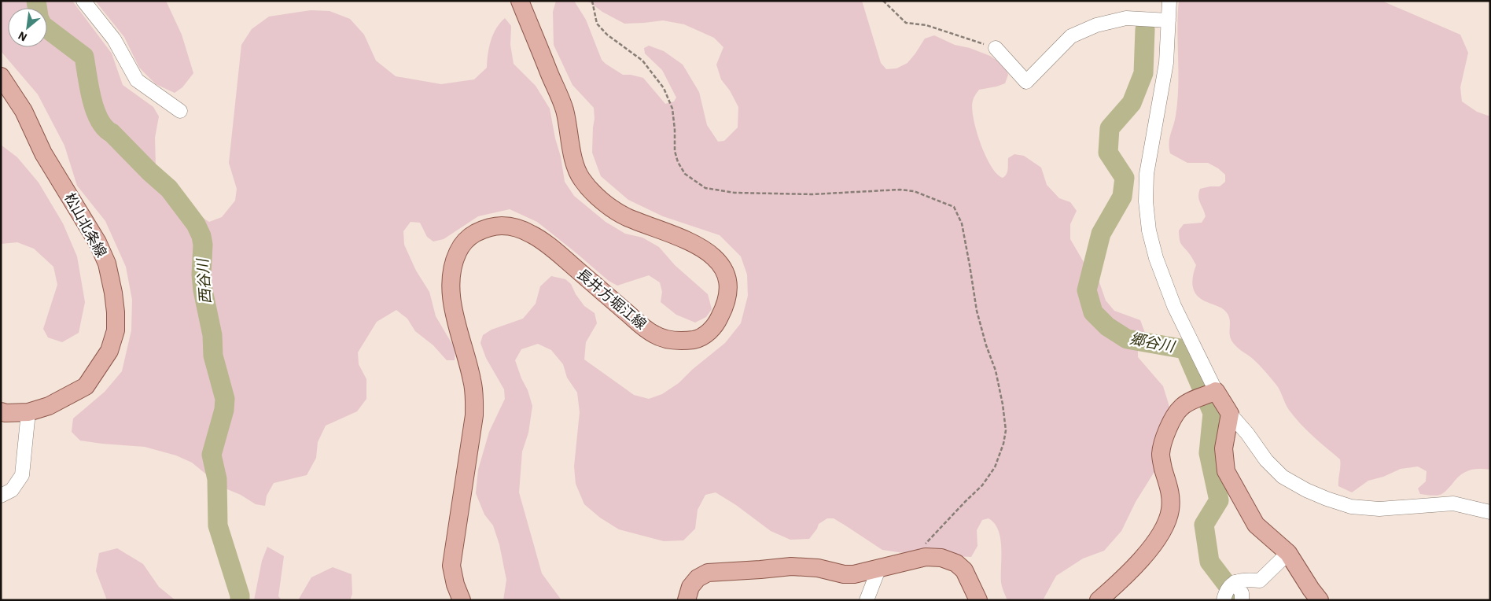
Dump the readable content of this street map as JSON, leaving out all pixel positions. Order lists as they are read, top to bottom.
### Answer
{
  "streets": {
    "main road": ["松山北条線", "長井方堀江線"]
  },
  "water": ["西谷川", "郷谷川"],
  "north": "bottom left"
}
